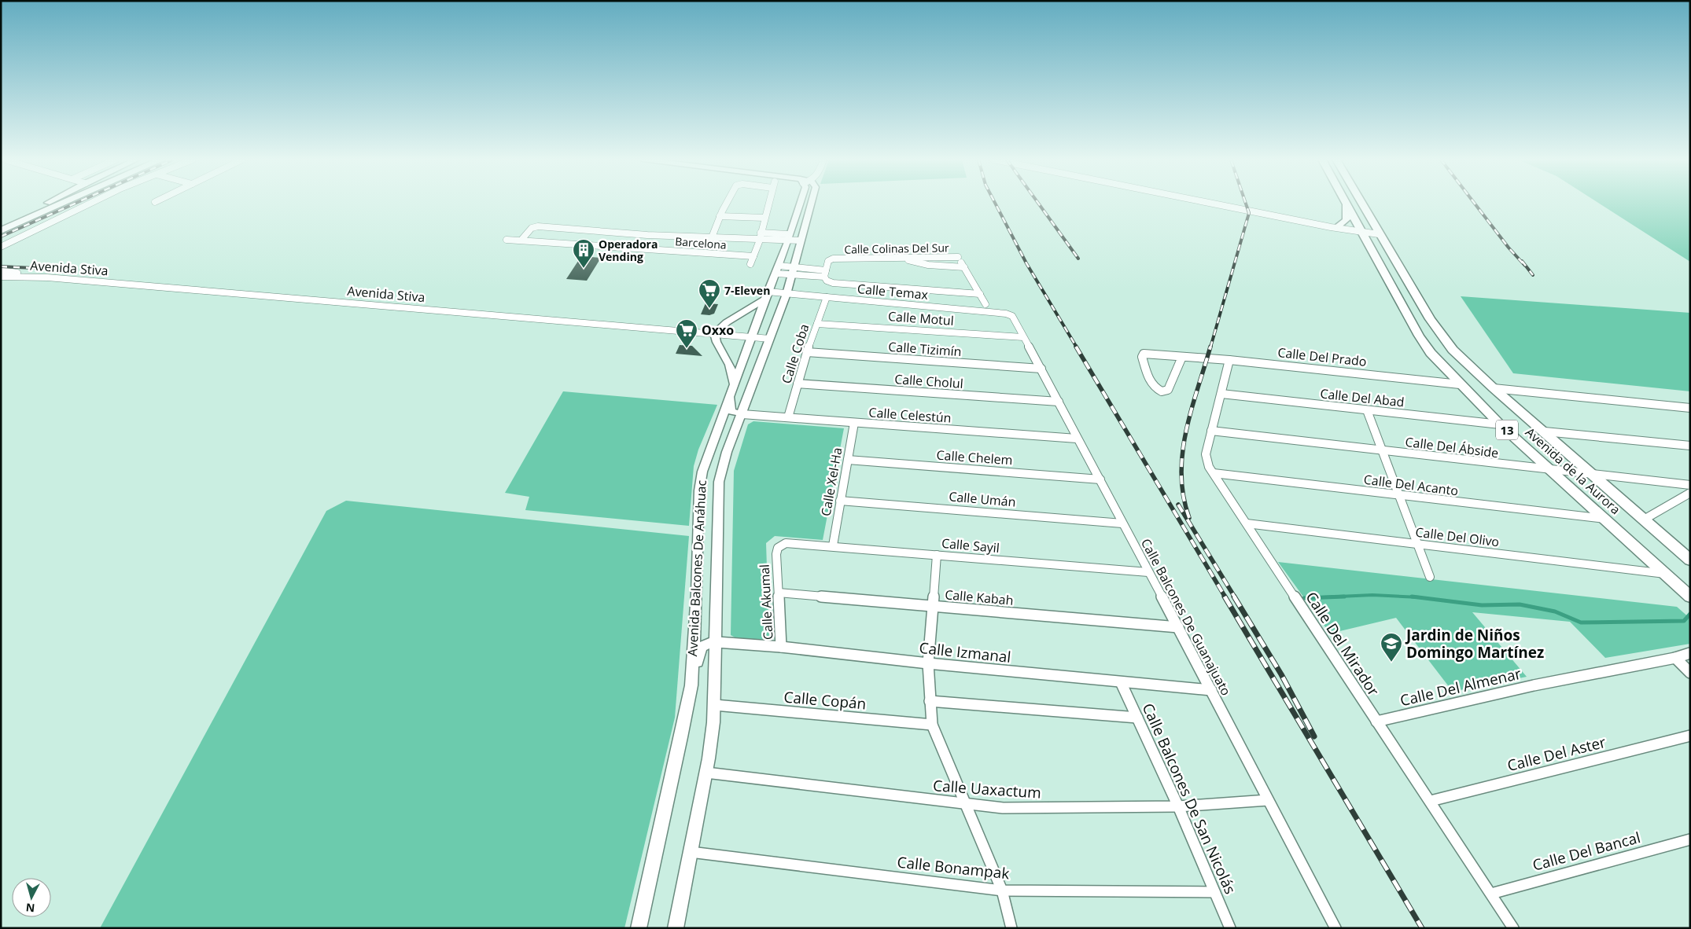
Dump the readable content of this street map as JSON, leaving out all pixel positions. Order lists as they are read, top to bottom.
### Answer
{
  "streets": {
    "main road": ["13", "Avenida de la Aurora"],
    "street": [
      "Barcelona",
      "Calle Colinas Del Sur",
      "Avenida Stiva",
      "Calle Temax",
      "Calle Motul",
      "Calle Tizimín",
      "Calle Coba",
      "Calle Del Prado",
      "Calle Cholul",
      "Calle Del Abad",
      "Calle Celestún",
      "Calle Del Ábside",
      "Calle Chelem",
      "Calle Xel-Ha",
      "Calle Del Acanto",
      "Calle Umán",
      "Calle Del Olivo",
      "Calle Sayil",
      "Avenida Balcones De Anáhuac",
      "Calle Kabah",
      "Calle Akumal",
      "Calle Balcones De Guanajuato",
      "Calle Del Mirador",
      "Calle Izmanal",
      "Calle Del Almenar",
      "Calle Copán",
      "Calle Del Aster",
      "Calle Uaxactum",
      "Calle Balcones De San Nicolás",
      "Calle Del Bancal",
      "Calle Bonampak"
    ]
  },
  "crossings": [
    ["Avenida Stiva", "Avenida Balcones De Anáhuac"],
    ["Calle Temax", "Calle Coba"],
    ["Calle Temax", "Avenida Balcones De Anáhuac"],
    ["Calle Temax", "Calle Balcones De Guanajuato"],
    ["Calle Motul", "Calle Coba"],
    ["Calle Motul", "Calle Balcones De Guanajuato"],
    ["Calle Tizimín", "Calle Coba"],
    ["Calle Tizimín", "Calle Balcones De Guanajuato"],
    ["Calle Coba", "Calle Cholul"],
    ["Calle Coba", "Calle Celestún"],
    ["Calle Del Prado", "Avenida de la Aurora"],
    ["Calle Del Prado", "Calle Del Mirador"],
    ["Calle Cholul", "Calle Balcones De Guanajuato"],
    ["Calle Del Abad", "Avenida de la Aurora"],
    ["Calle Del Abad", "Calle Del Mirador"],
    ["Calle Celestún", "Calle Xel-Ha"],
    ["Calle Celestún", "Avenida Balcones De Anáhuac"],
    ["Calle Celestún", "Calle Balcones De Guanajuato"],
    ["Calle Del Ábside", "Avenida de la Aurora"],
    ["Calle Del Ábside", "Calle Del Mirador"],
    ["Calle Chelem", "Calle Xel-Ha"],
    ["Calle Chelem", "Calle Balcones De Guanajuato"],
    ["Avenida de la Aurora", "Calle Del Acanto"],
    ["Avenida de la Aurora", "Calle Del Olivo"],
    ["Calle Xel-Ha", "Calle Umán"],
    ["Calle Xel-Ha", "Calle Sayil"],
    ["Calle Del Acanto", "Calle Del Mirador"],
    ["Calle Umán", "Calle Balcones De Guanajuato"],
    ["Calle Del Olivo", "Calle Del Mirador"],
    ["Calle Sayil", "Calle Akumal"],
    ["Calle Sayil", "Calle Balcones De Guanajuato"],
    ["Avenida Balcones De Anáhuac", "Calle Izmanal"],
    ["Avenida Balcones De Anáhuac", "Calle Copán"],
    ["Avenida Balcones De Anáhuac", "Calle Uaxactum"],
    ["Avenida Balcones De Anáhuac", "Calle Bonampak"],
    ["Calle Kabah", "Calle Akumal"],
    ["Calle Kabah", "Calle Balcones De Guanajuato"],
    ["Calle Akumal", "Calle Izmanal"],
    ["Calle Balcones De Guanajuato", "Calle Izmanal"],
    ["Calle Balcones De Guanajuato", "Calle Uaxactum"],
    ["Calle Del Mirador", "Calle Del Almenar"],
    ["Calle Del Mirador", "Calle Del Aster"],
    ["Calle Del Mirador", "Calle Del Bancal"],
    ["Calle Izmanal", "Calle Balcones De San Nicolás"],
    ["Calle Uaxactum", "Calle Balcones De San Nicolás"],
    ["Calle Balcones De San Nicolás", "Calle Bonampak"]
  ],
  "places": {
    "building": ["Operadora Vending"],
    "supermarket": ["7-Eleven", "Oxxo"],
    "school or university": ["Jardin de Niños Domingo Martínez"]
  },
  "north": "bottom"
}
